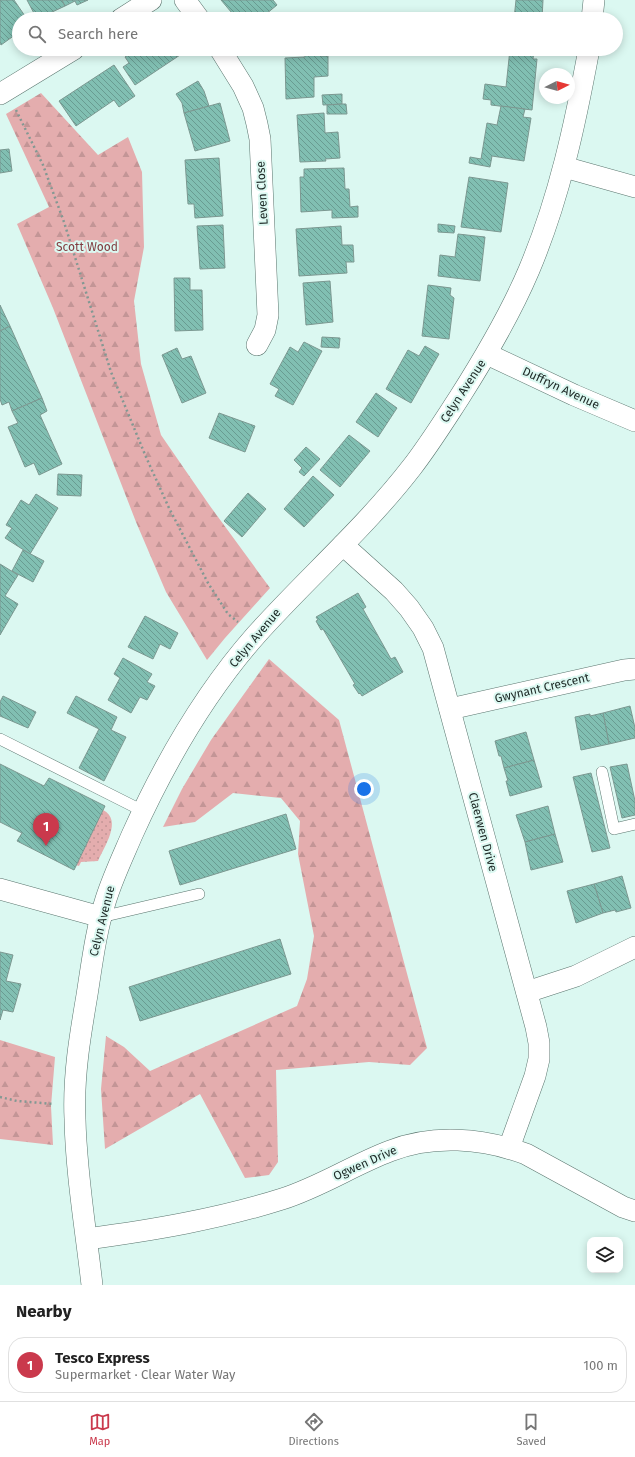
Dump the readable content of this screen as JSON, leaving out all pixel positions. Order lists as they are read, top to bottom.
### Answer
{
  "streets": {
    "street": [
      "Leven Close",
      "Duffryn Avenue",
      "Celyn Avenue",
      "Gwynant Crescent",
      "Claerwen Drive",
      "Ogwen Drive"
    ]
  },
  "crossings": [
    ["Duffryn Avenue", "Celyn Avenue"],
    ["Celyn Avenue", "Claerwen Drive"],
    ["Celyn Avenue", "Ogwen Drive"],
    ["Gwynant Crescent", "Claerwen Drive"],
    ["Claerwen Drive", "Ogwen Drive"]
  ],
  "parks": ["Scott Wood"],
  "north": "right",
  "page": {
    "search": "Search here",
    "pins": "1",
    "heading": "Nearby",
    "list": [
      {
        "mark": "1",
        "name": "Tesco Express",
        "note": "Supermarket · Clear Water Way",
        "value": "100 m"
      }
    ],
    "nav": ["Map", "Directions", "Saved"]
  }
}
